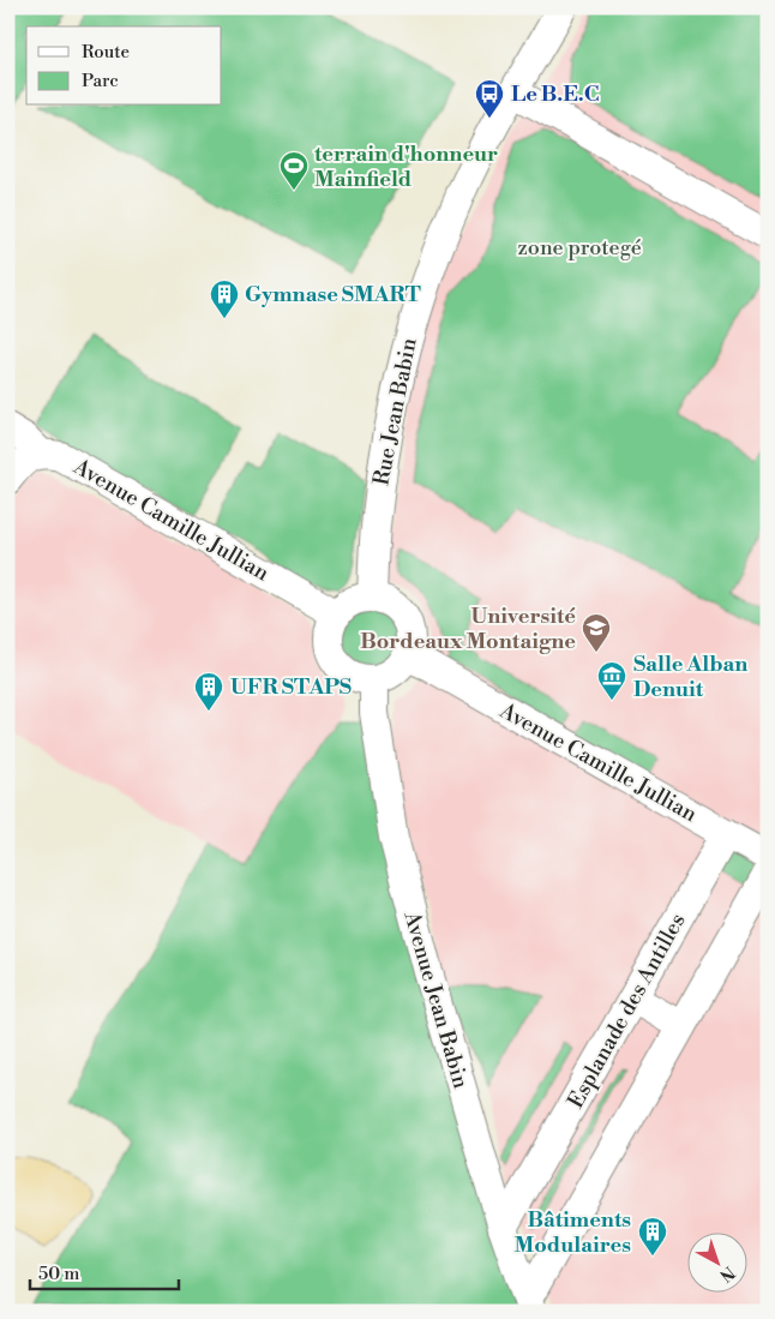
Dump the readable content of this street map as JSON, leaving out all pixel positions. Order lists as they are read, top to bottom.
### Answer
{
  "streets": {
    "street": [
      "Rue Jean Babin",
      "Avenue Camille Jullian",
      "Avenue Jean Babin",
      "Esplanade des Antilles"
    ]
  },
  "crossings": [
    ["Rue Jean Babin", "Avenue Camille Jullian"],
    ["Rue Jean Babin", "Avenue Jean Babin"],
    ["Avenue Camille Jullian", "Avenue Jean Babin"],
    ["Avenue Camille Jullian", "Esplanade des Antilles"],
    ["Avenue Jean Babin", "Esplanade des Antilles"]
  ],
  "parks": ["zone protegé"],
  "places": {
    "bus stop": ["Le B.E.C"],
    "sports": ["terrain d'honneur Mainfield"],
    "building": ["Gymnase SMART", "UFR STAPS", "Bâtiments Modulaires"],
    "school or university": ["Université Bordeaux Montaigne"],
    "museum": ["Salle Alban Denuit"]
  },
  "legend": ["Route", "Parc"],
  "scale_bar": "50 m",
  "north": "bottom right"
}
